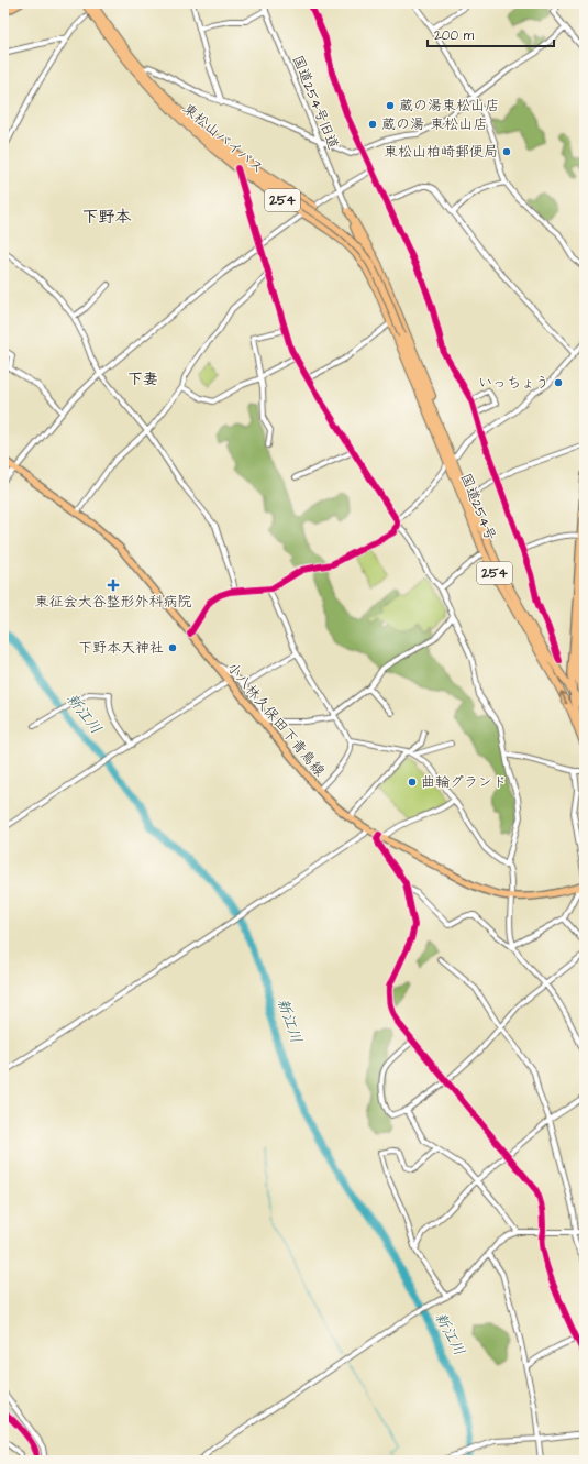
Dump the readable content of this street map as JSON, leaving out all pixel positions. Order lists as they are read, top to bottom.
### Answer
{
  "streets": {
    "highway": ["東松山バイパス", "254", "国道254号"],
    "main road": ["小八林久保田下青鳥線"],
    "street": ["国道254号旧道"]
  },
  "crossings": [
    ["東松山バイパス", "国道254号"]
  ],
  "districts": ["下野本", "下妻"],
  "water": ["新江川"],
  "places": {
    "other": [
      "蔵の湯東松山店",
      "蔵の湯 東松山店",
      "東松山柏崎郵便局",
      "いっちょう",
      "下野本天神社",
      "曲輪グランド"
    ],
    "health": ["東征会大谷整形外科病院"]
  },
  "scale_bar": "200 m"
}
